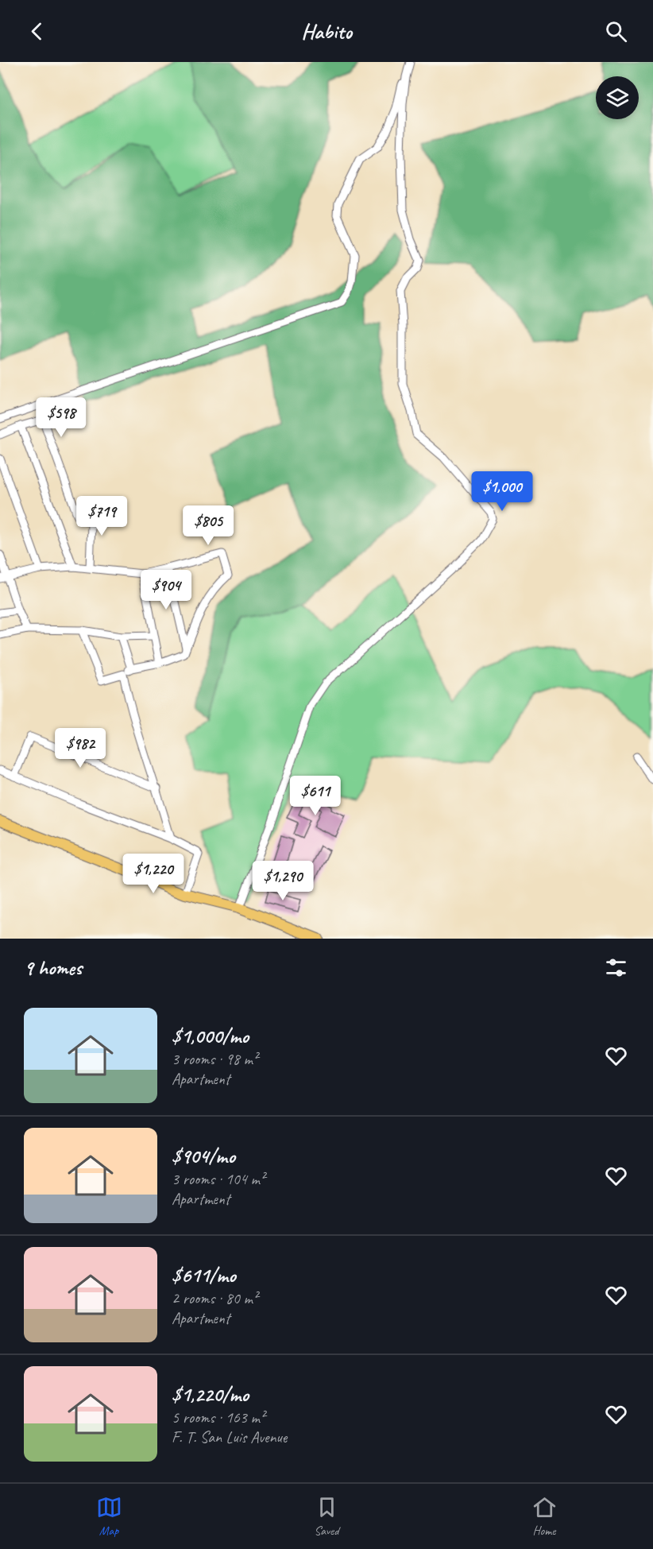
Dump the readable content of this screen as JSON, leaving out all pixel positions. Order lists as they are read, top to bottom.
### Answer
{
  "page": {
    "header": "Habito",
    "price": [
      "$598",
      "$1,000",
      "$719",
      "$805",
      "$904",
      "$982",
      "$611",
      "$1,220",
      "$1,290"
    ],
    "heading": "9 homes",
    "list": [
      {
        "name": "$1,000/mo",
        "note": "3 rooms · 98 m² · Apartment"
      },
      {
        "name": "$904/mo",
        "note": "3 rooms · 104 m² · Apartment"
      },
      {
        "name": "$611/mo",
        "note": "2 rooms · 80 m² · Apartment"
      },
      {
        "name": "$1,220/mo",
        "note": "5 rooms · 163 m² · F. T. San Luis Avenue"
      }
    ],
    "tabs": ["Map", "Saved", "Home"]
  }
}
